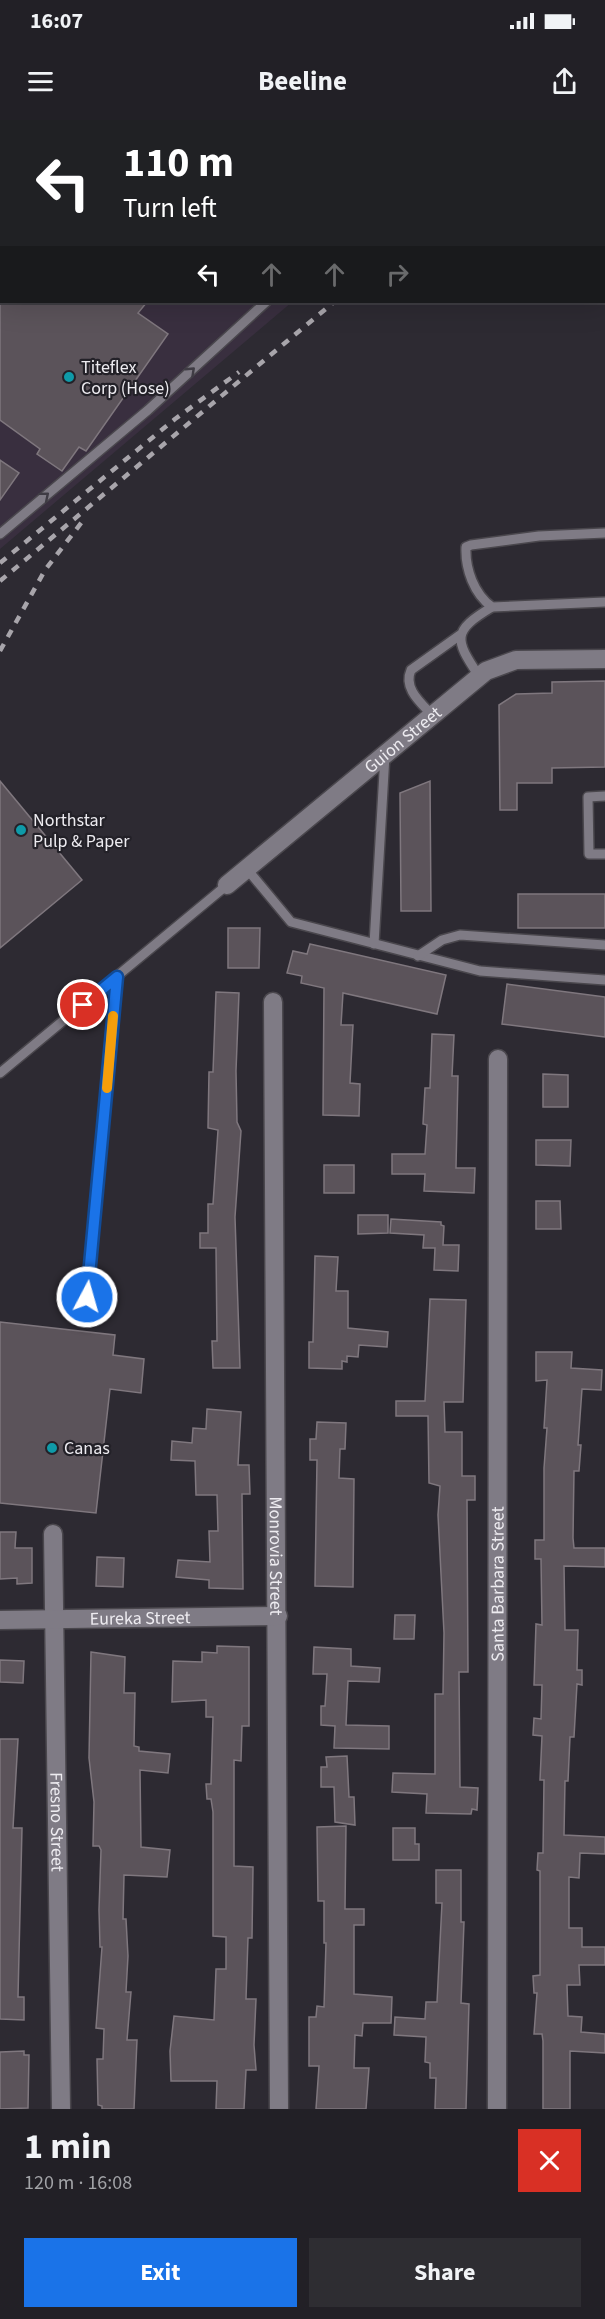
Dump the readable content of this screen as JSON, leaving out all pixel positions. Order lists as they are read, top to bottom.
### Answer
{
  "streets": {
    "street": [
      "Guion Street",
      "Monrovia Street",
      "Santa Barbara Street",
      "Eureka Street",
      "Fresno Street"
    ]
  },
  "crossings": [
    ["Monrovia Street", "Eureka Street"],
    ["Eureka Street", "Fresno Street"]
  ],
  "places": ["Titeflex Corp (Hose)", "Northstar Pulp & Paper", "Canas"],
  "page": {
    "status": "16:07",
    "header": "Beeline",
    "turn": ["110 m", "Turn left"],
    "heading": ["1 min", "120 m · 16:08"],
    "buttons": ["Exit", "Share"]
  }
}
